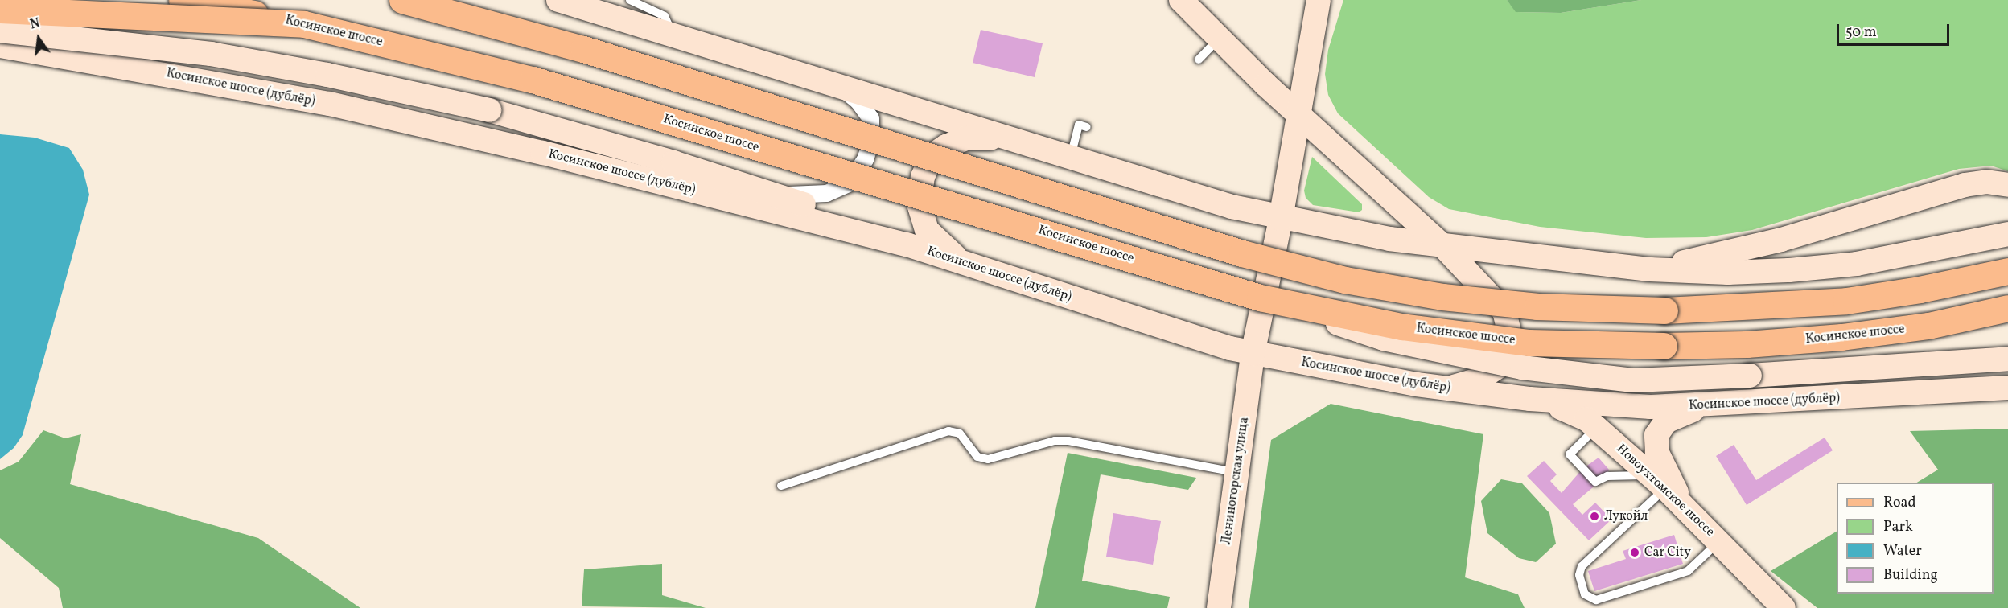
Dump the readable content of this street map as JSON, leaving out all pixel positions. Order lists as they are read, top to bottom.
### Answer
{
  "streets": {
    "main road": [
      "Косинское шоссе",
      "Косинское шоссе (дублёр)",
      "Лениногорская улица",
      "Новоухтомское шоссе"
    ]
  },
  "crossings": [
    ["Косинское шоссе (дублёр)", "Лениногорская улица"],
    ["Косинское шоссе (дублёр)", "Новоухтомское шоссе"]
  ],
  "places": ["Лукойл", "Car City"],
  "legend": [
    "Road",
    "Park",
    "Water",
    "Building"
  ],
  "scale_bar": "50 m",
  "north": "top"
}
